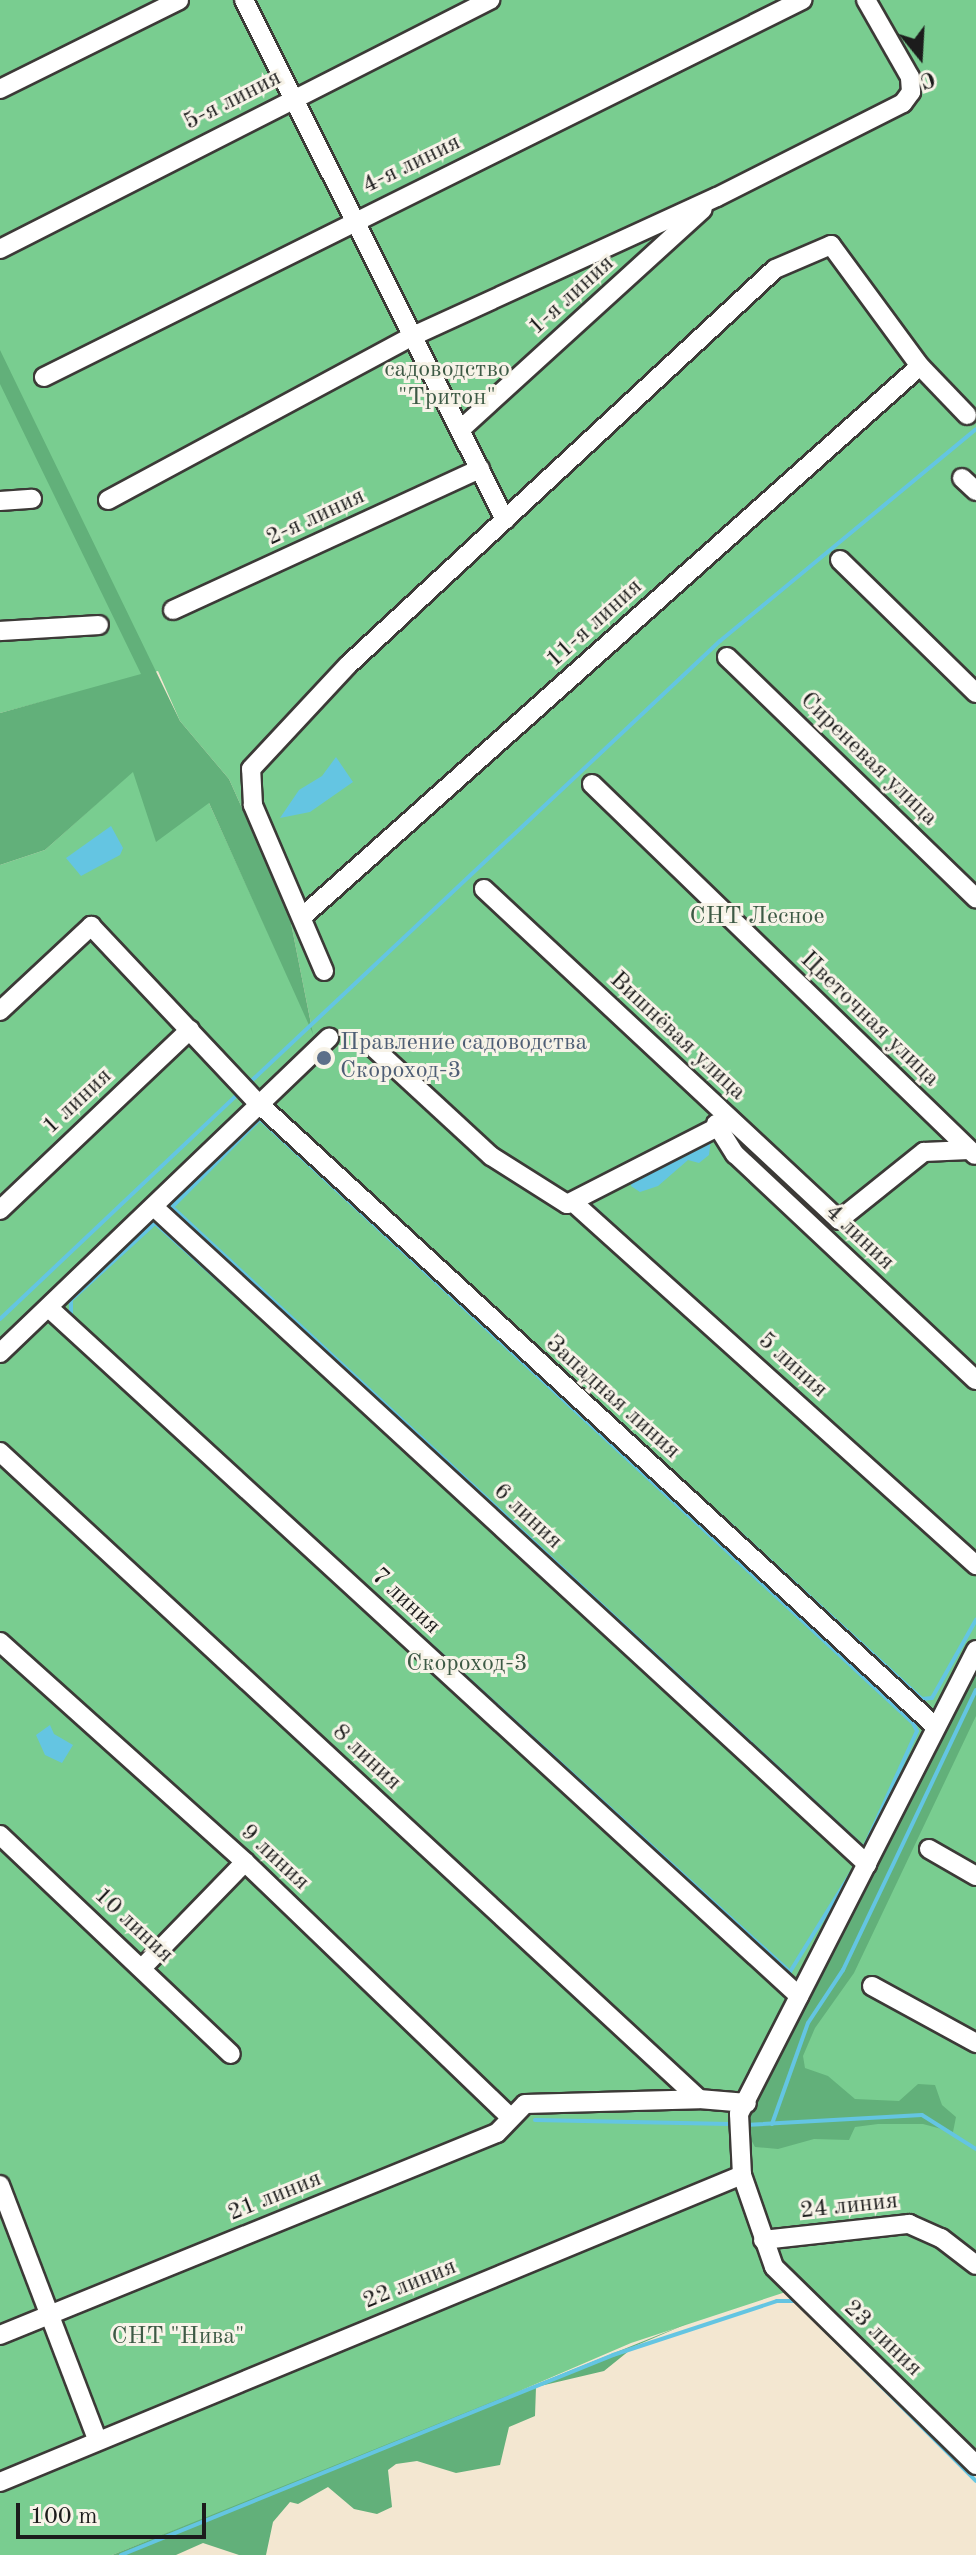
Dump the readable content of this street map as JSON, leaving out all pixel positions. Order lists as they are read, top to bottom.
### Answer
{
  "streets": {
    "street": [
      "5-я линия",
      "4-я линия",
      "1-я линия",
      "2-я линия",
      "11-я линия",
      "Сиреневая улица",
      "Цветочная улица",
      "Вишнёвая улица",
      "1 линия",
      "4 линия",
      "5 линия",
      "Западная линия",
      "6 линия",
      "7 линия",
      "8 линия",
      "9 линия",
      "10 линия",
      "21 линия",
      "24 линия",
      "22 линия",
      "23 линия"
    ]
  },
  "crossings": [
    ["Цветочная улица", "Вишнёвая улица"],
    ["Вишнёвая улица", "4 линия"],
    ["1 линия", "Западная линия"],
    ["Западная линия", "23 линия"],
    ["6 линия", "23 линия"],
    ["7 линия", "23 линия"],
    ["8 линия", "21 линия"],
    ["9 линия", "21 линия"],
    ["21 линия", "23 линия"],
    ["24 линия", "23 линия"],
    ["22 линия", "23 линия"]
  ],
  "parks": [
    "садоводство \"Тритон\"",
    "СНТ Лесное",
    "Скороход-3",
    "СНТ \"Нива\""
  ],
  "places": ["Правление садоводства Скороход-3"],
  "scale_bar": "100 m",
  "north": "bottom"
}
